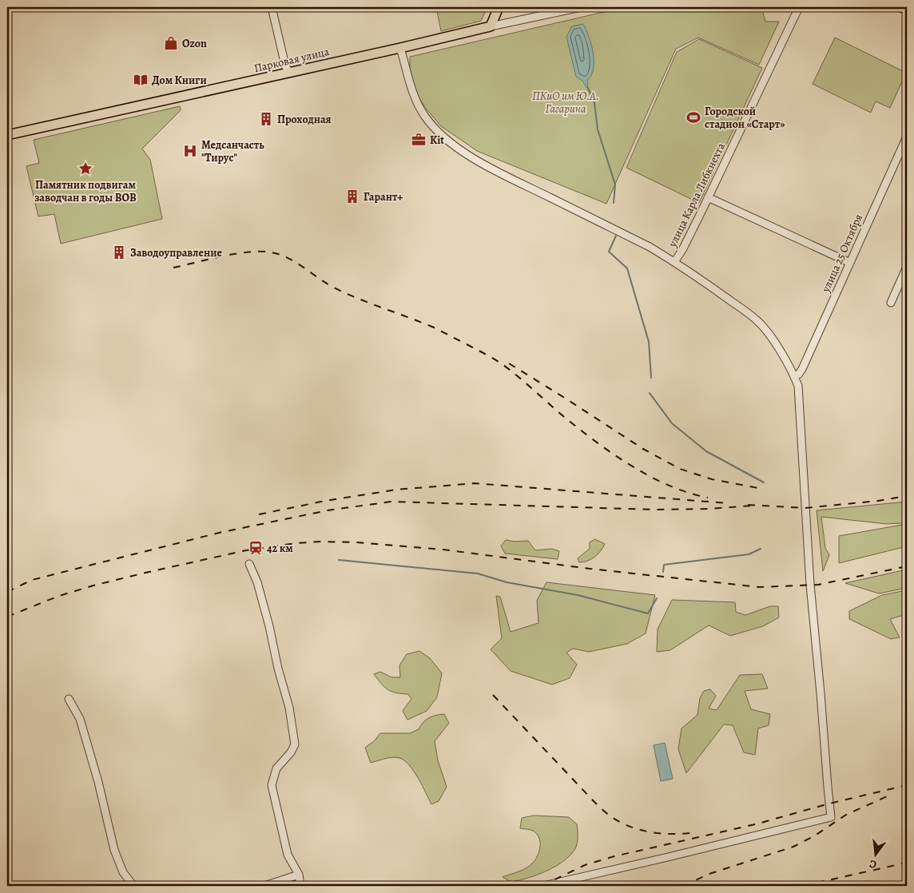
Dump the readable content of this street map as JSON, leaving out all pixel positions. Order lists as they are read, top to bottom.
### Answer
{
  "streets": {
    "main road": ["Парковая улица"],
    "street": ["улица Карла Либкнехта", "улица 25 Октября"]
  },
  "parks": ["ПКиО им Ю.А. Гагарина"],
  "places": {
    "shop": ["Ozon"],
    "library": ["Дом Книги"],
    "sports": ["Городской стадион «Старт»"],
    "building": ["Проходная", "Гарант+", "Заводоуправление"],
    "office": ["Kit"],
    "hospital": ["Медсанчасть \"Тирус\""],
    "place": ["Памятник подвигам заводчан в годы ВОВ"],
    "station": ["42 км"]
  },
  "north": "bottom"
}
